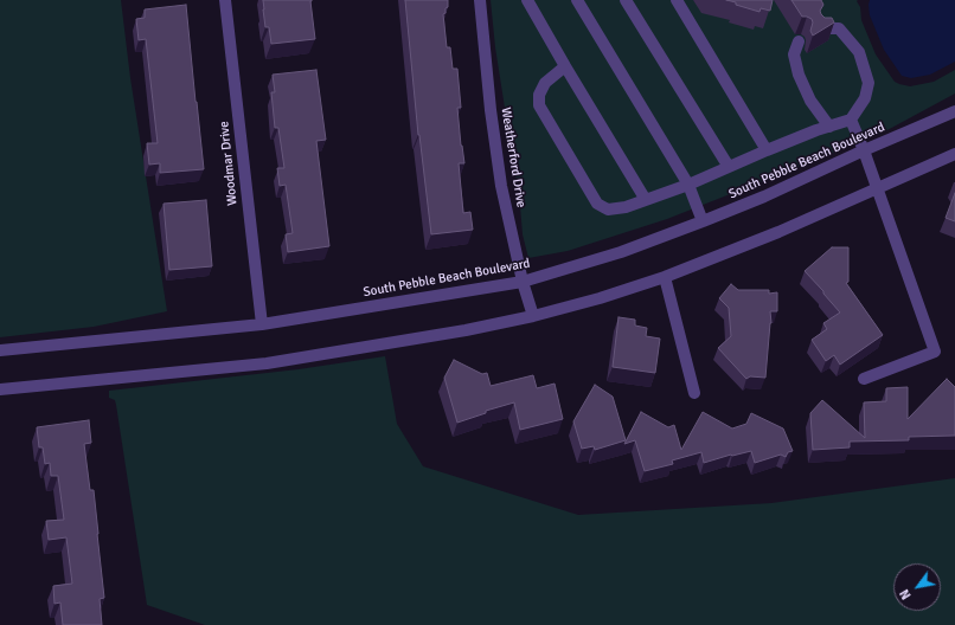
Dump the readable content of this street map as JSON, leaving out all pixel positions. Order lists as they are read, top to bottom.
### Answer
{
  "streets": {
    "street": ["Weatherford Drive", "South Pebble Beach Boulevard", "Woodmar Drive"]
  },
  "crossings": [
    ["Weatherford Drive", "South Pebble Beach Boulevard"],
    ["South Pebble Beach Boulevard", "Woodmar Drive"]
  ],
  "north": "bottom left"
}
